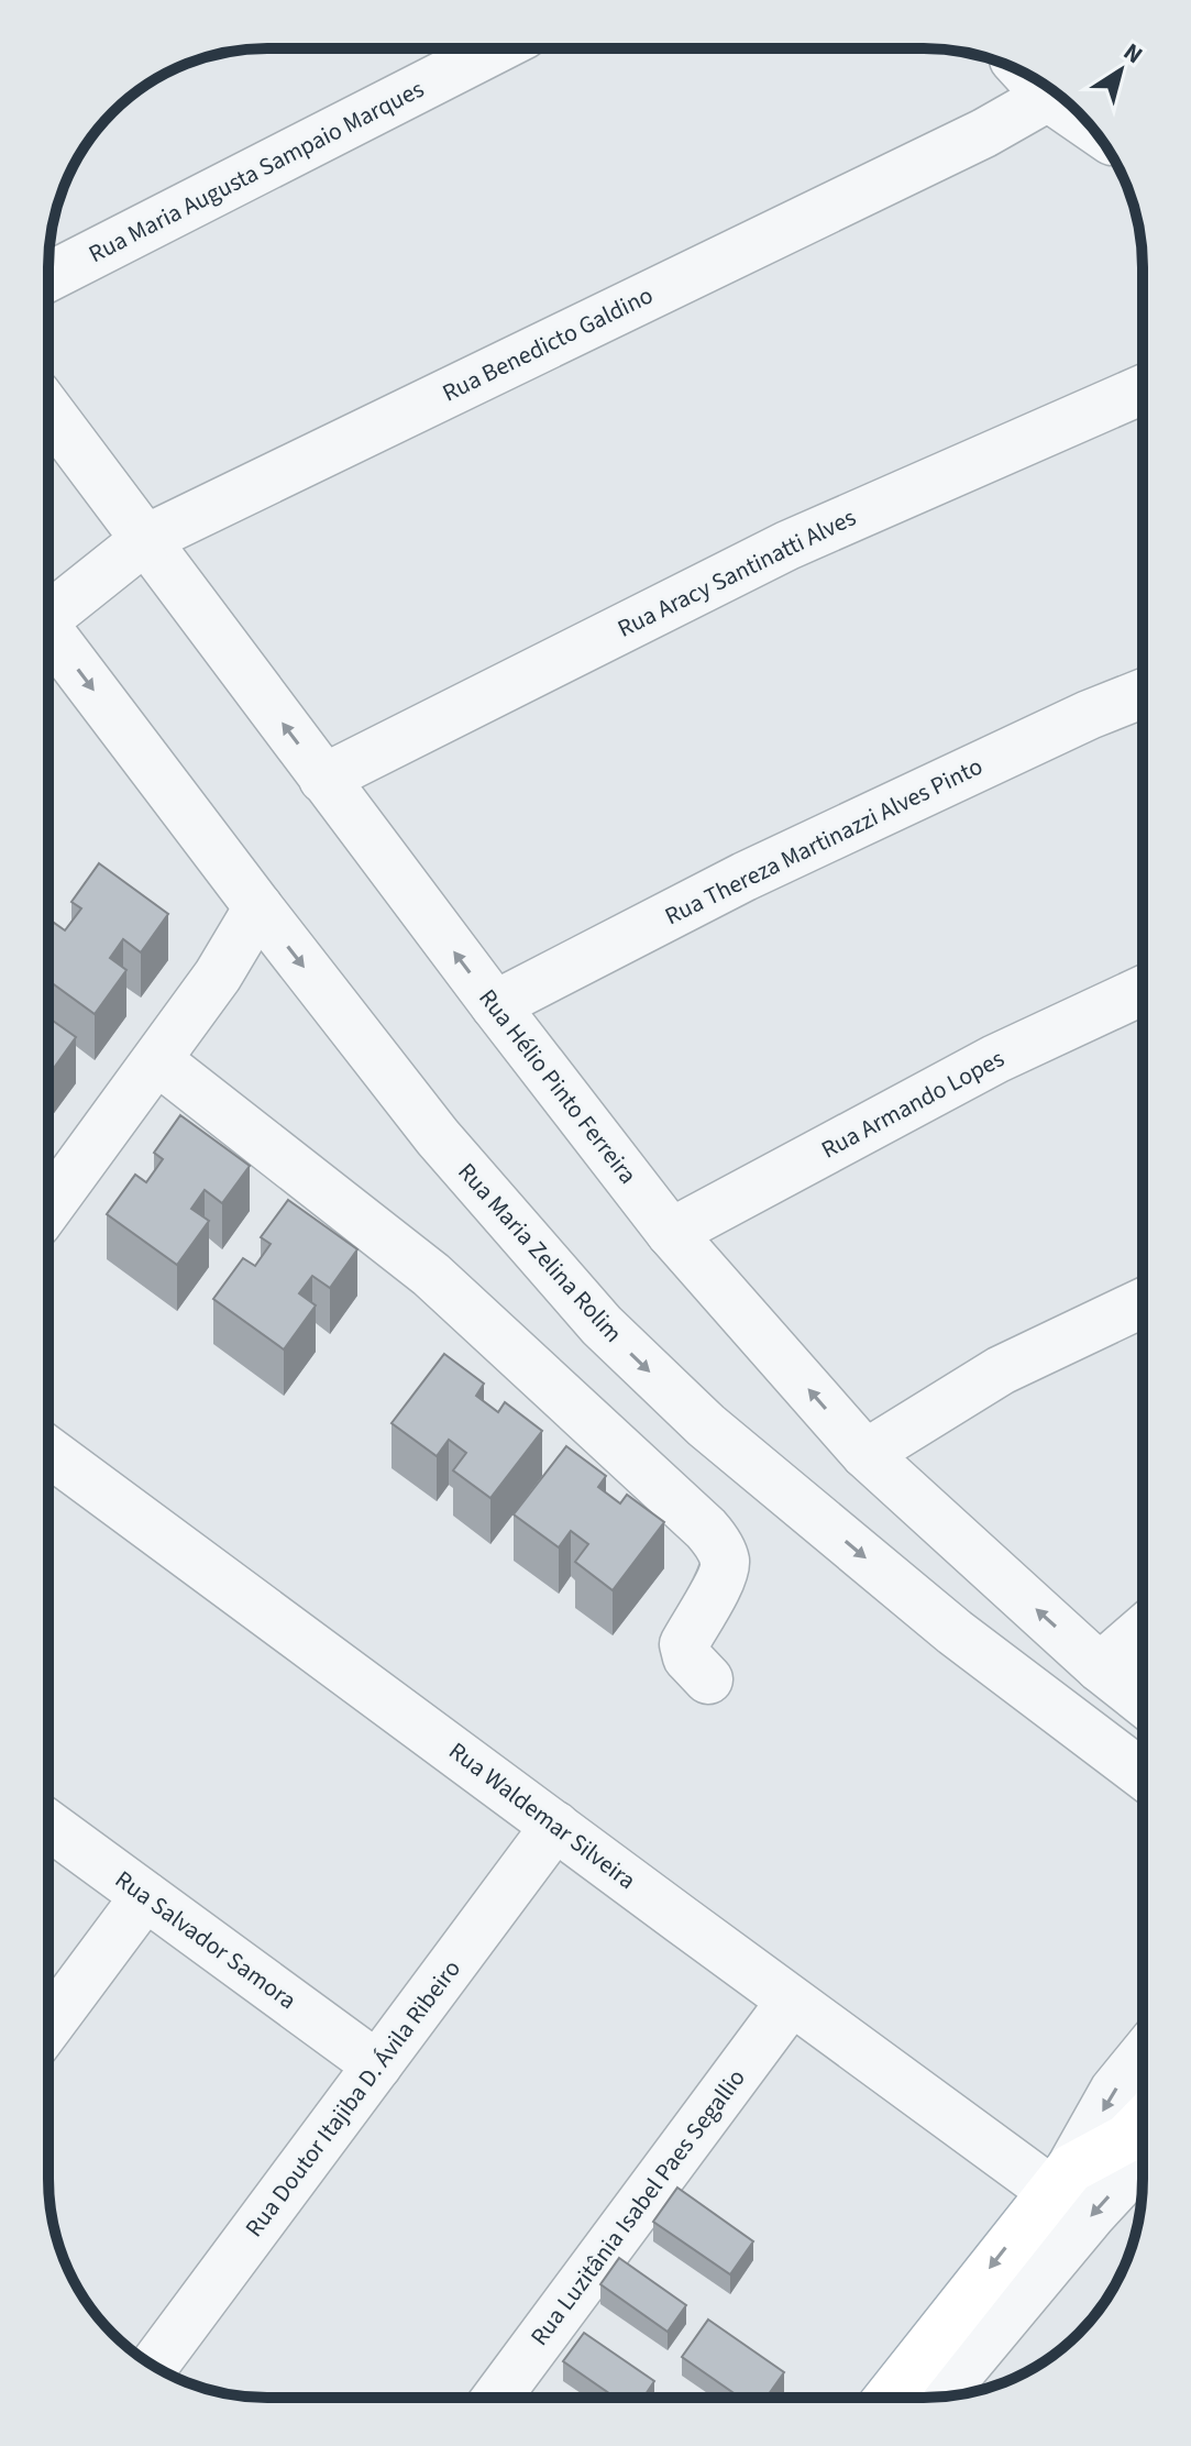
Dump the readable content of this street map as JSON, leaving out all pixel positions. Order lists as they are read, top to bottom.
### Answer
{
  "streets": {
    "street": [
      "Rua Maria Augusta Sampaio Marques",
      "Rua Benedicto Galdino",
      "Rua Aracy Santinatti Alves",
      "Rua Thereza Martinazzi Alves Pinto",
      "Rua Hélio Pinto Ferreira",
      "Rua Armando Lopes",
      "Rua Maria Zelina Rolim",
      "Rua Waldemar Silveira",
      "Rua Salvador Samora",
      "Rua Doutor Itajiba D. Ávila Ribeiro",
      "Rua Luzitânia Isabel Paes Segallio"
    ]
  },
  "crossings": [
    ["Rua Benedicto Galdino", "Rua Hélio Pinto Ferreira"],
    ["Rua Aracy Santinatti Alves", "Rua Hélio Pinto Ferreira"],
    ["Rua Thereza Martinazzi Alves Pinto", "Rua Hélio Pinto Ferreira"],
    ["Rua Hélio Pinto Ferreira", "Rua Armando Lopes"],
    ["Rua Waldemar Silveira", "Rua Doutor Itajiba D. Ávila Ribeiro"],
    ["Rua Waldemar Silveira", "Rua Luzitânia Isabel Paes Segallio"],
    ["Rua Salvador Samora", "Rua Doutor Itajiba D. Ávila Ribeiro"]
  ],
  "north": "top right"
}
